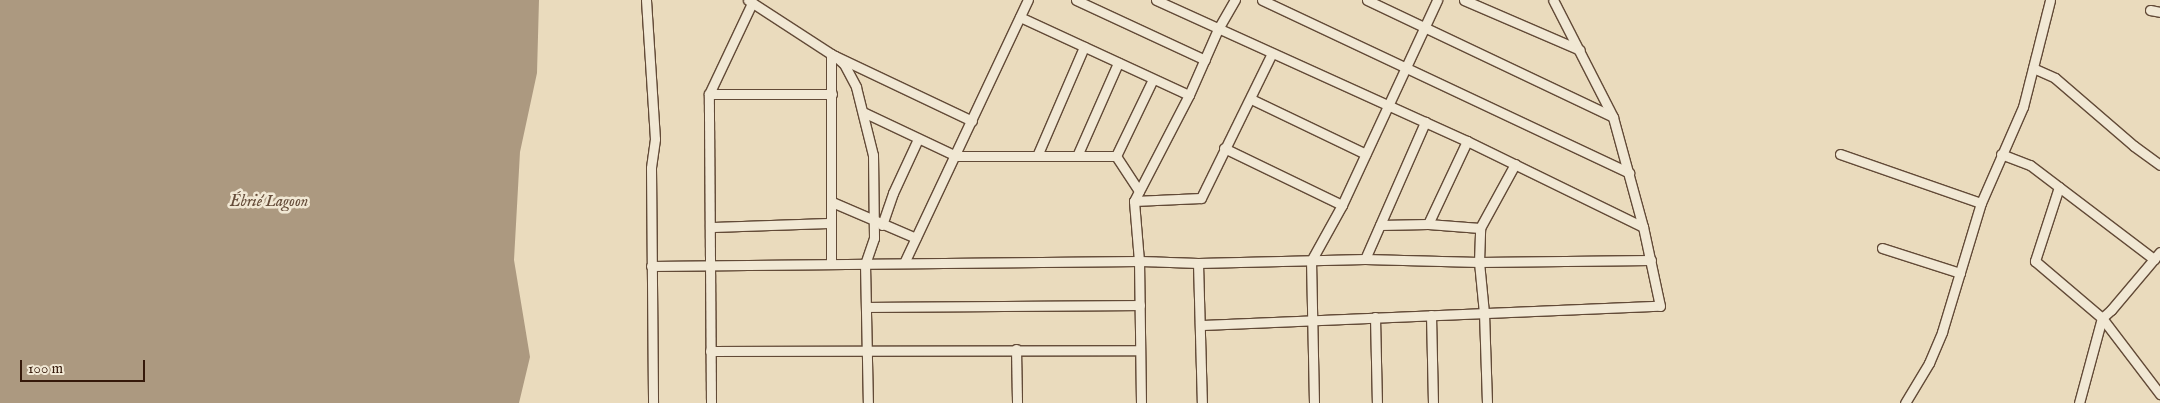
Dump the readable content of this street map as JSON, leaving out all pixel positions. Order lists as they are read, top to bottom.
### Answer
{
  "water": ["Ébrié Lagoon"],
  "scale_bar": "100 m"
}
